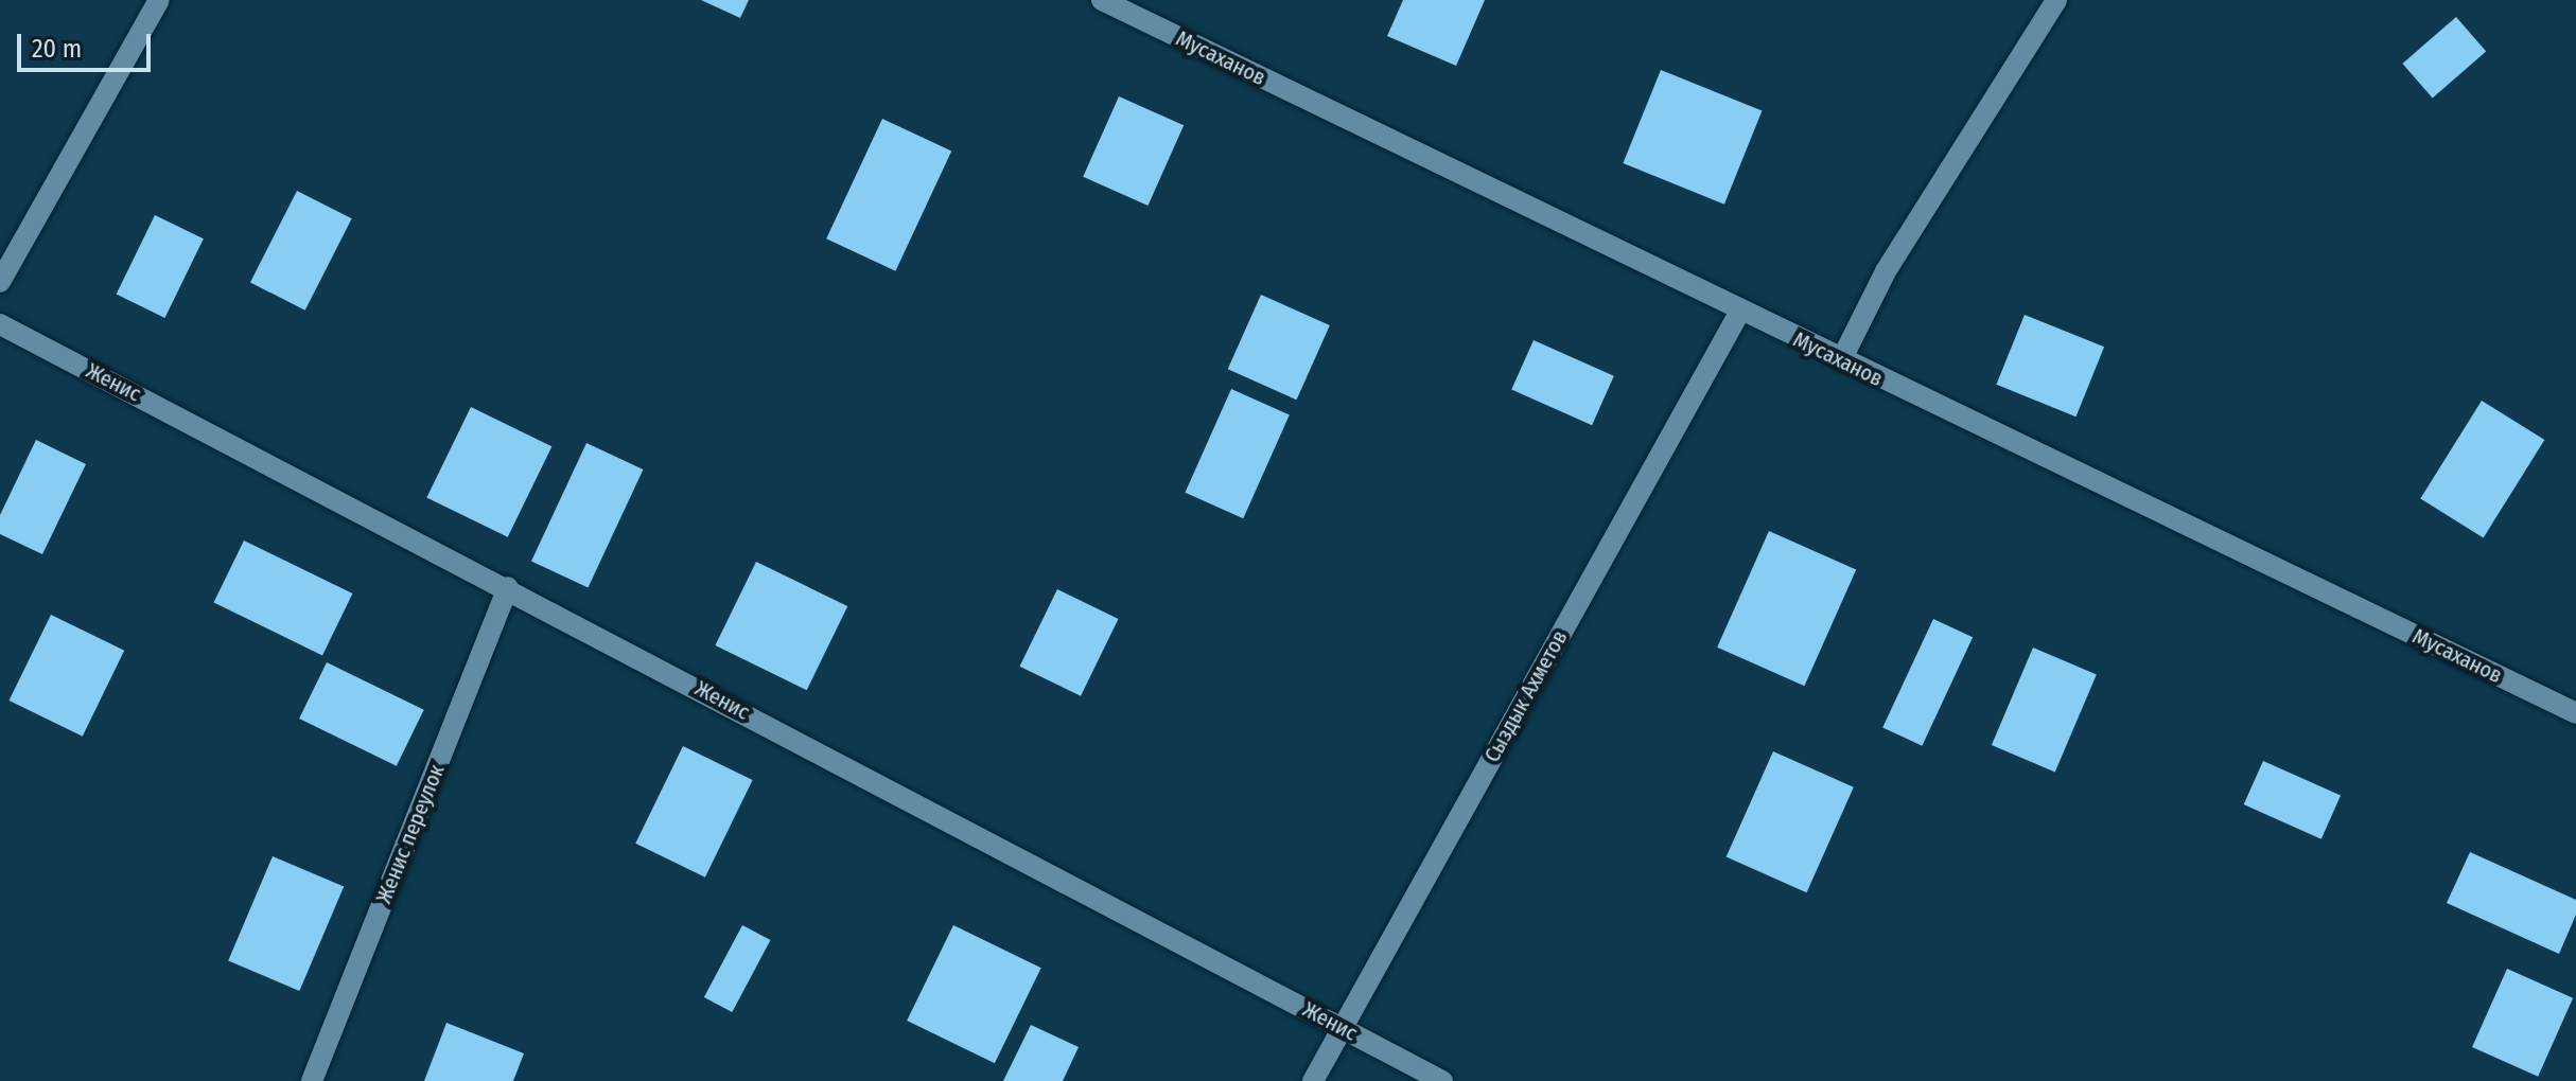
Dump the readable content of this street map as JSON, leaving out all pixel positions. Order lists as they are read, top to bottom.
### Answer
{
  "streets": {
    "street": [
      "Мусаханов",
      "Женис",
      "Сыздык Ахметов",
      "Женис переулок"
    ]
  },
  "crossings": [
    ["Мусаханов", "Сыздык Ахметов"],
    ["Женис", "Сыздык Ахметов"],
    ["Женис", "Женис переулок"]
  ],
  "scale_bar": "20 m"
}
